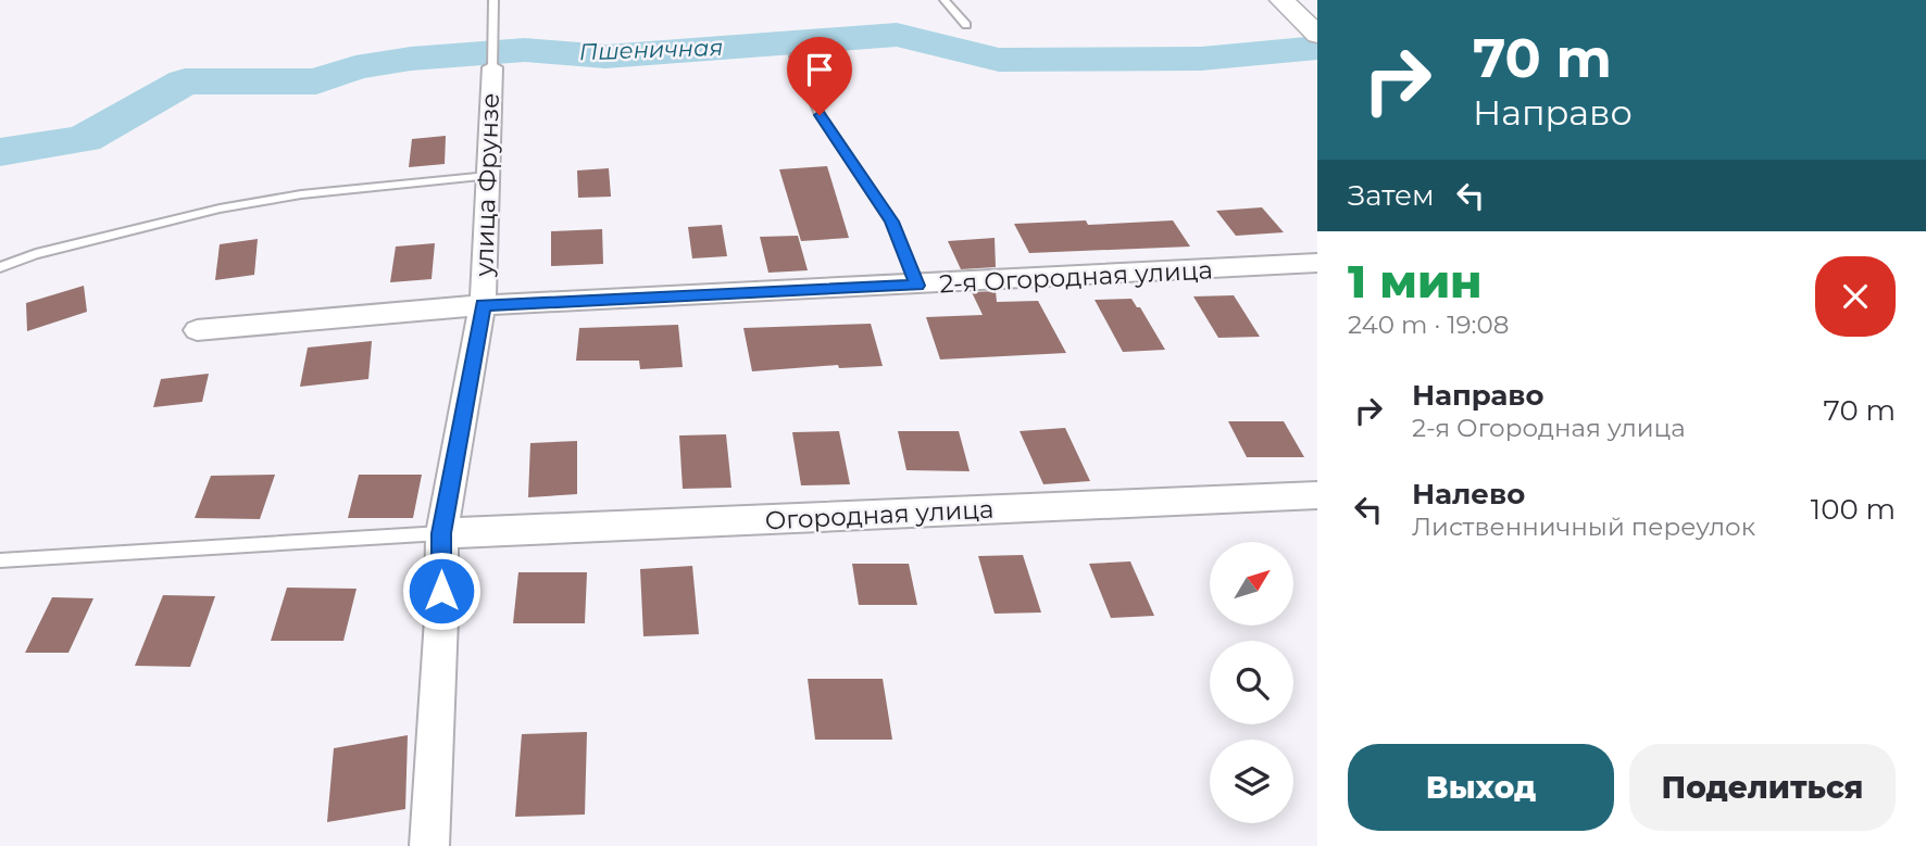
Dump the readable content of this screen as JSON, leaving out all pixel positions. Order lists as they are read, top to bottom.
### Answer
{
  "streets": {
    "street": ["улица Фрунзе", "2-я Огородная улица", "Огородная улица"]
  },
  "crossings": [
    ["улица Фрунзе", "2-я Огородная улица"],
    ["улица Фрунзе", "Огородная улица"]
  ],
  "water": ["Пшеничная"],
  "north": "top right",
  "page": {
    "turn": ["70 m", "Направо"],
    "then": "Затем",
    "heading": ["1 мин", "240 m · 19:08"],
    "list": [
      {
        "name": "Направо",
        "note": "2-я Огородная улица",
        "value": "70 m"
      },
      {
        "name": "Налево",
        "note": "Лиственничный переулок",
        "value": "100 m"
      }
    ],
    "buttons": ["Выход", "Поделиться"]
  }
}
